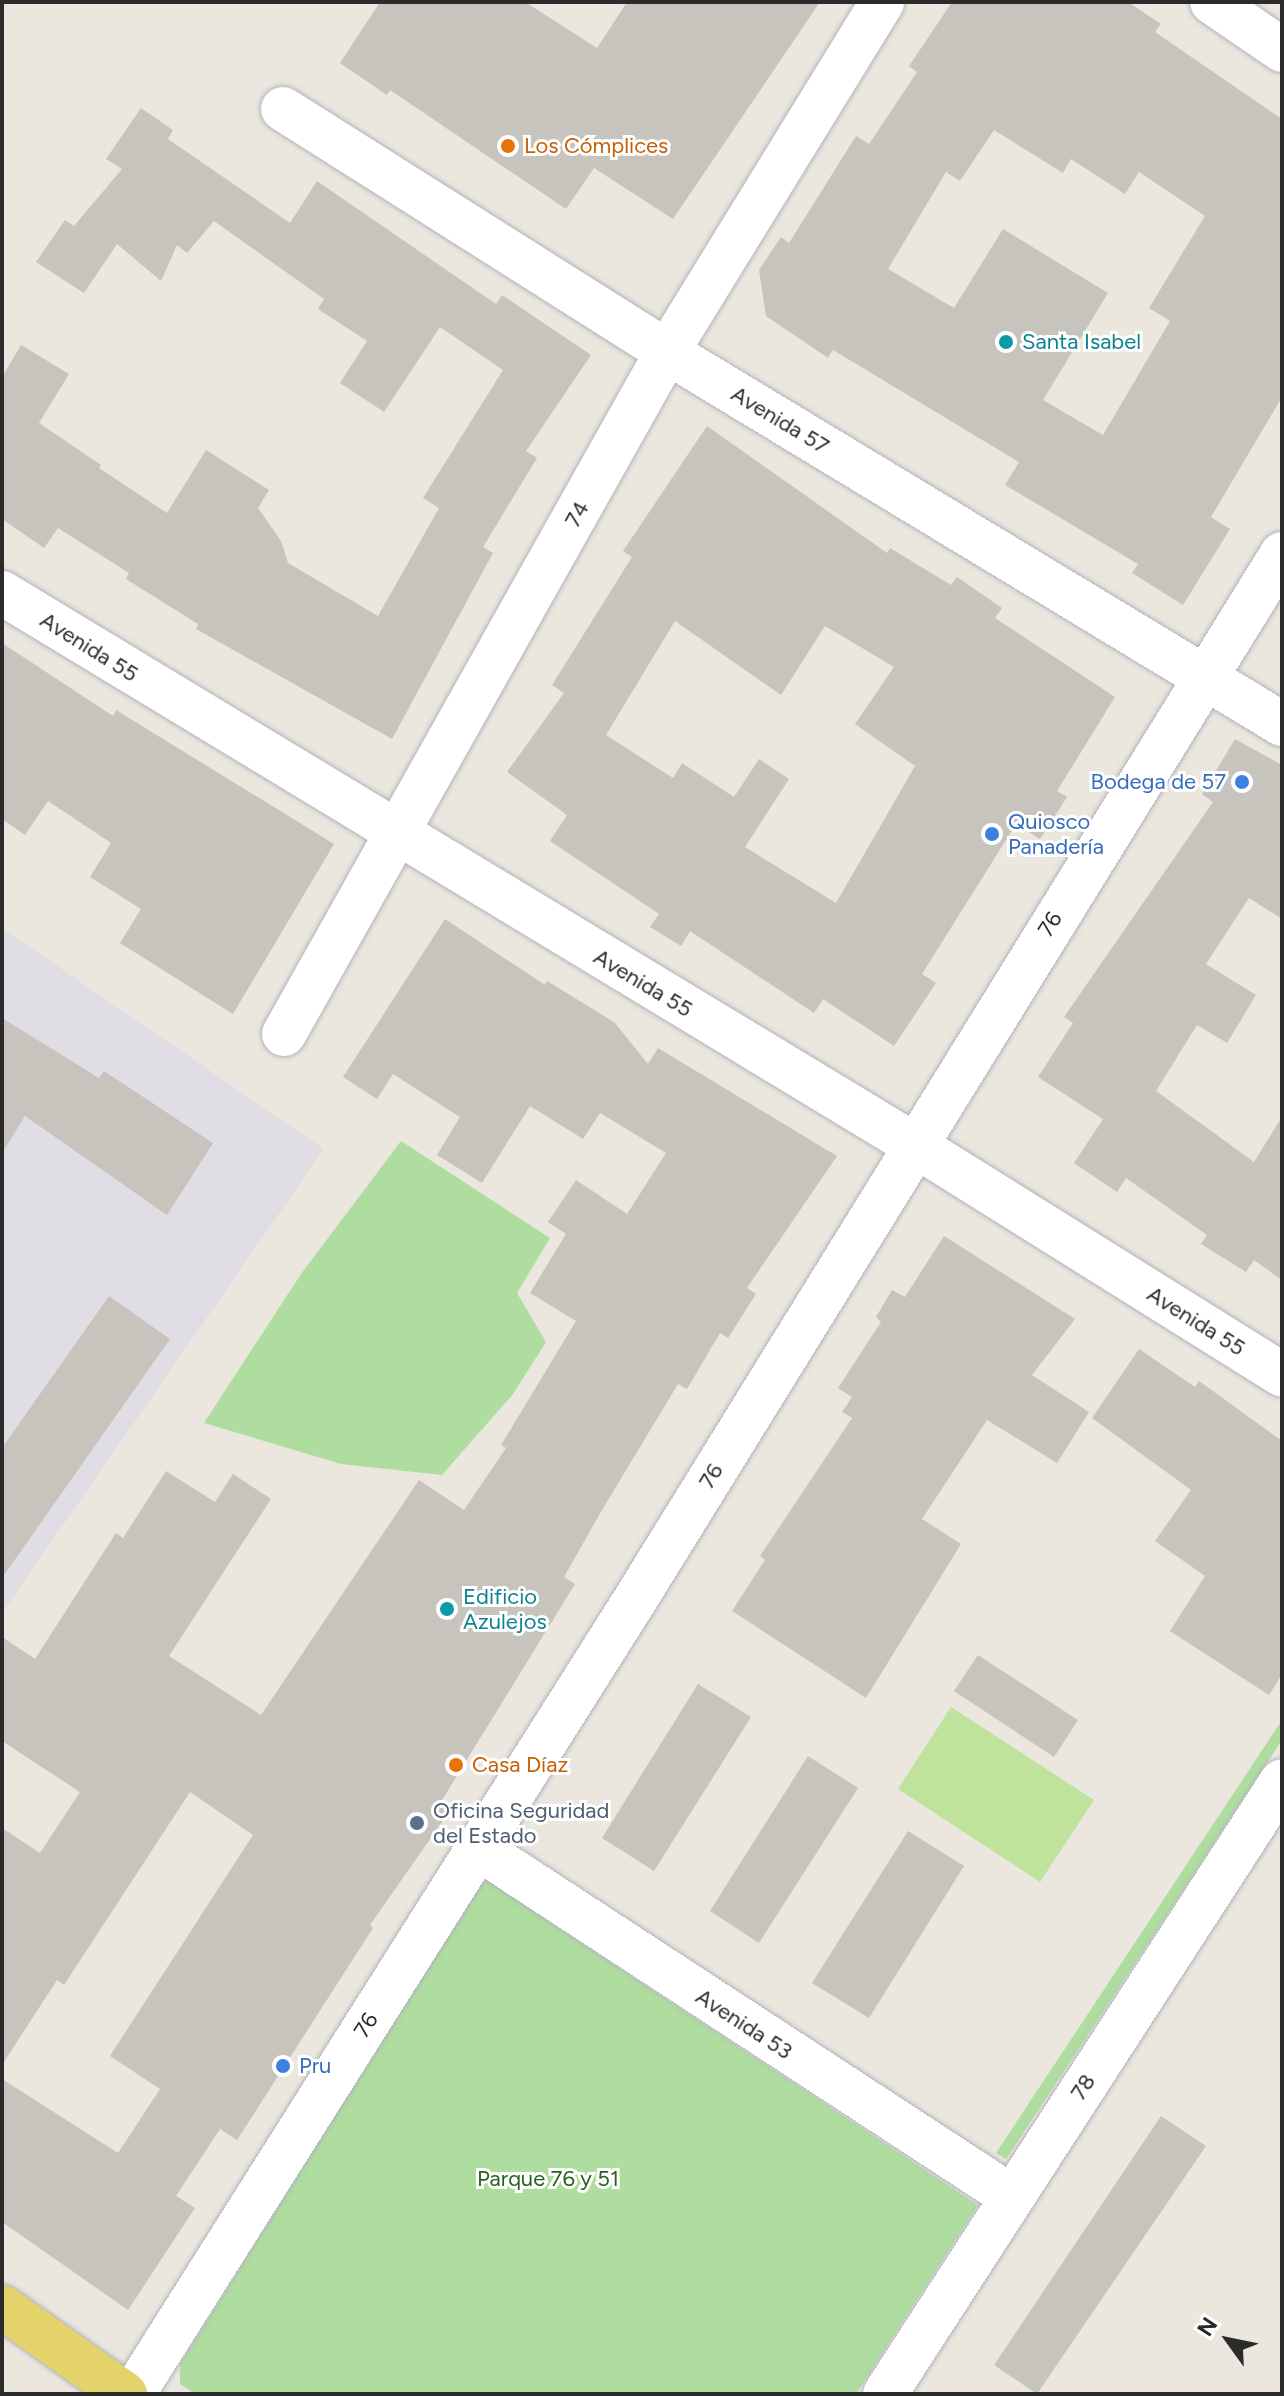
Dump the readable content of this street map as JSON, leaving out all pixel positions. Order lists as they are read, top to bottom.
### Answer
{
  "streets": {
    "street": [
      "Avenida 57",
      "74",
      "Avenida 55",
      "76",
      "Avenida 53",
      "78"
    ]
  },
  "crossings": [
    ["Avenida 57", "74"],
    ["Avenida 57", "76"],
    ["74", "Avenida 55"],
    ["Avenida 55", "76"],
    ["76", "Avenida 53"],
    ["Avenida 53", "78"]
  ],
  "parks": ["Parque 76 y 51"],
  "places": [
    "Los Cómplices",
    "Santa Isabel",
    "Bodega de 57",
    "Quiosco Panadería",
    "Edificio Azulejos",
    "Casa Díaz",
    "Oficina Seguridad del Estado",
    "Pru"
  ],
  "north": "top left"
}
